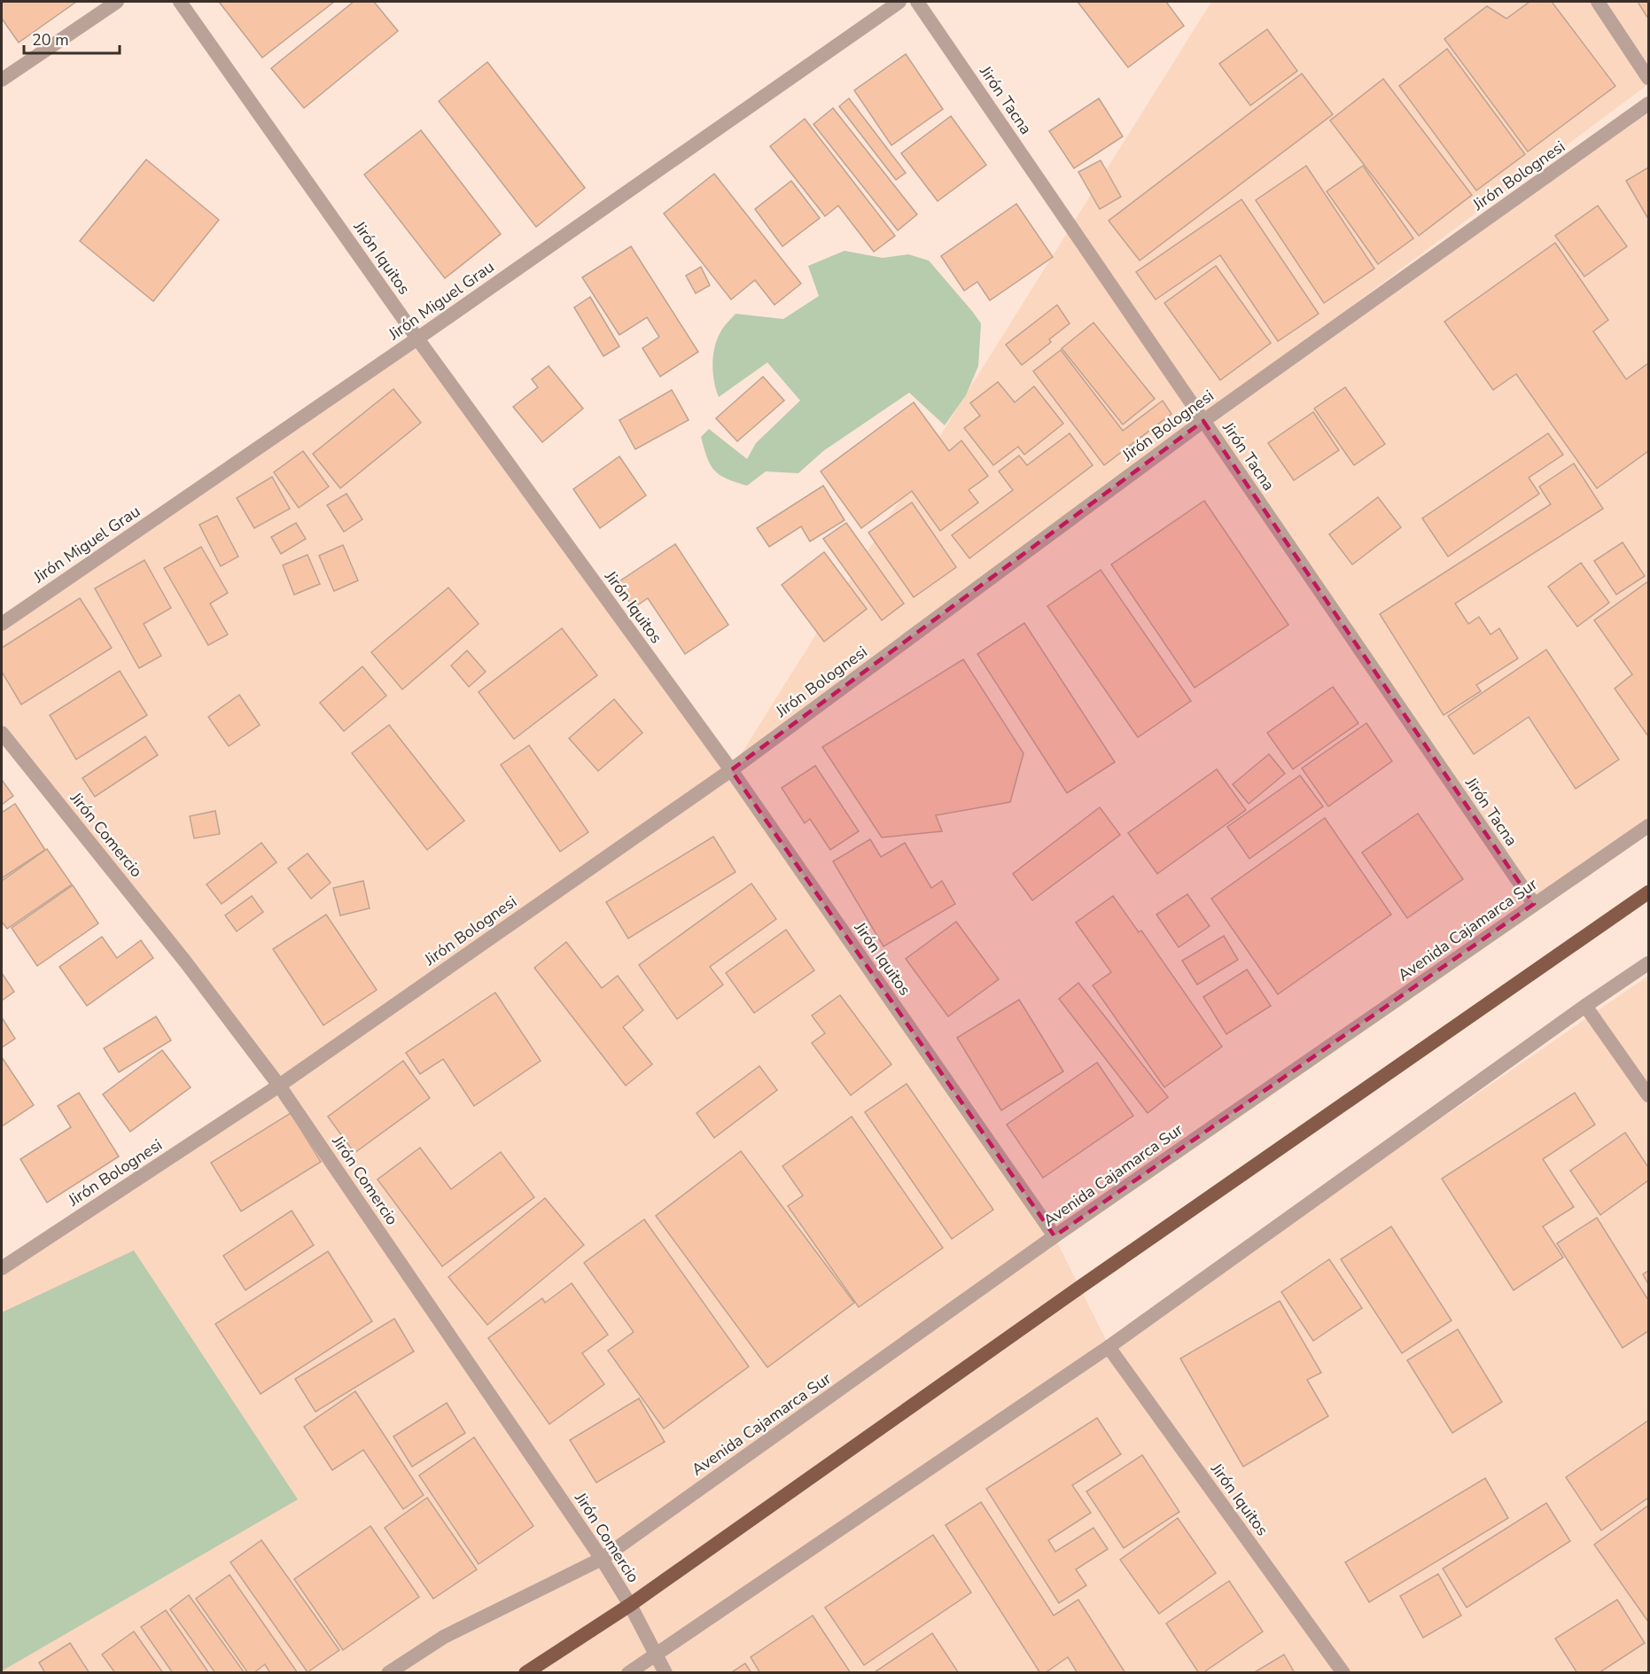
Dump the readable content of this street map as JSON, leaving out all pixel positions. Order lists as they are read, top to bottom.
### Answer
{
  "streets": {
    "street": [
      "Jirón Tacna",
      "Jirón Bolognesi",
      "Jirón Iquitos",
      "Jirón Miguel Grau",
      "Jirón Comercio",
      "Avenida Cajamarca Sur"
    ]
  },
  "crossings": [
    ["Jirón Tacna", "Jirón Bolognesi"],
    ["Jirón Tacna", "Avenida Cajamarca Sur"],
    ["Jirón Bolognesi", "Jirón Iquitos"],
    ["Jirón Bolognesi", "Jirón Comercio"],
    ["Jirón Iquitos", "Jirón Miguel Grau"],
    ["Jirón Iquitos", "Avenida Cajamarca Sur"],
    ["Jirón Comercio", "Avenida Cajamarca Sur"]
  ],
  "scale_bar": "20 m"
}
